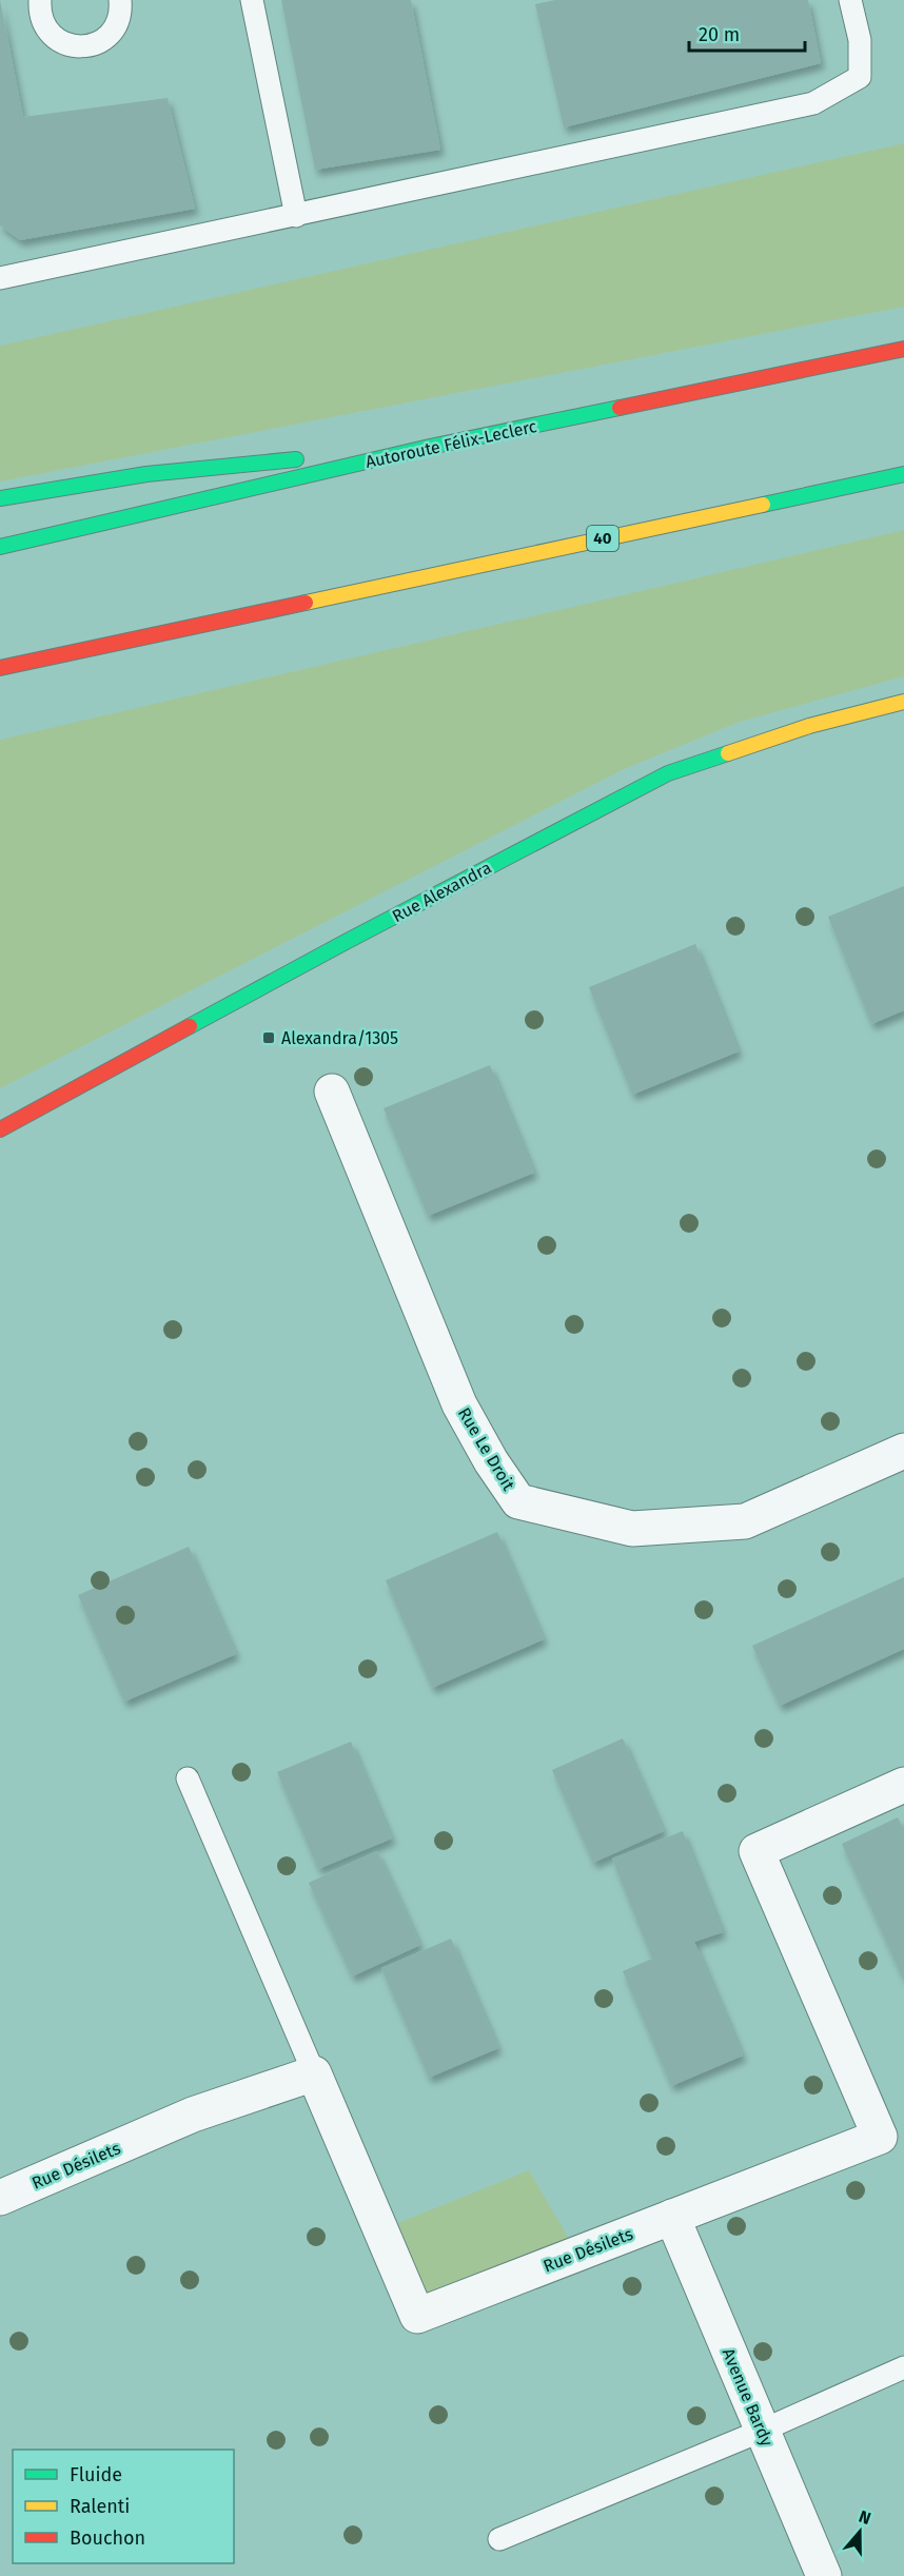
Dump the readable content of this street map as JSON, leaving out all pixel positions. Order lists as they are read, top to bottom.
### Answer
{
  "streets": {
    "main road": ["Autoroute Félix-Leclerc", "40", "Rue Alexandra"],
    "street": ["Rue Le Droit", "Rue Désilets", "Avenue Bardy"]
  },
  "crossings": [
    ["Rue Désilets", "Avenue Bardy"]
  ],
  "places": {
    "transit": ["Alexandra/1305"]
  },
  "legend": ["Fluide", "Ralenti", "Bouchon"],
  "scale_bar": "20 m",
  "north": "top"
}
